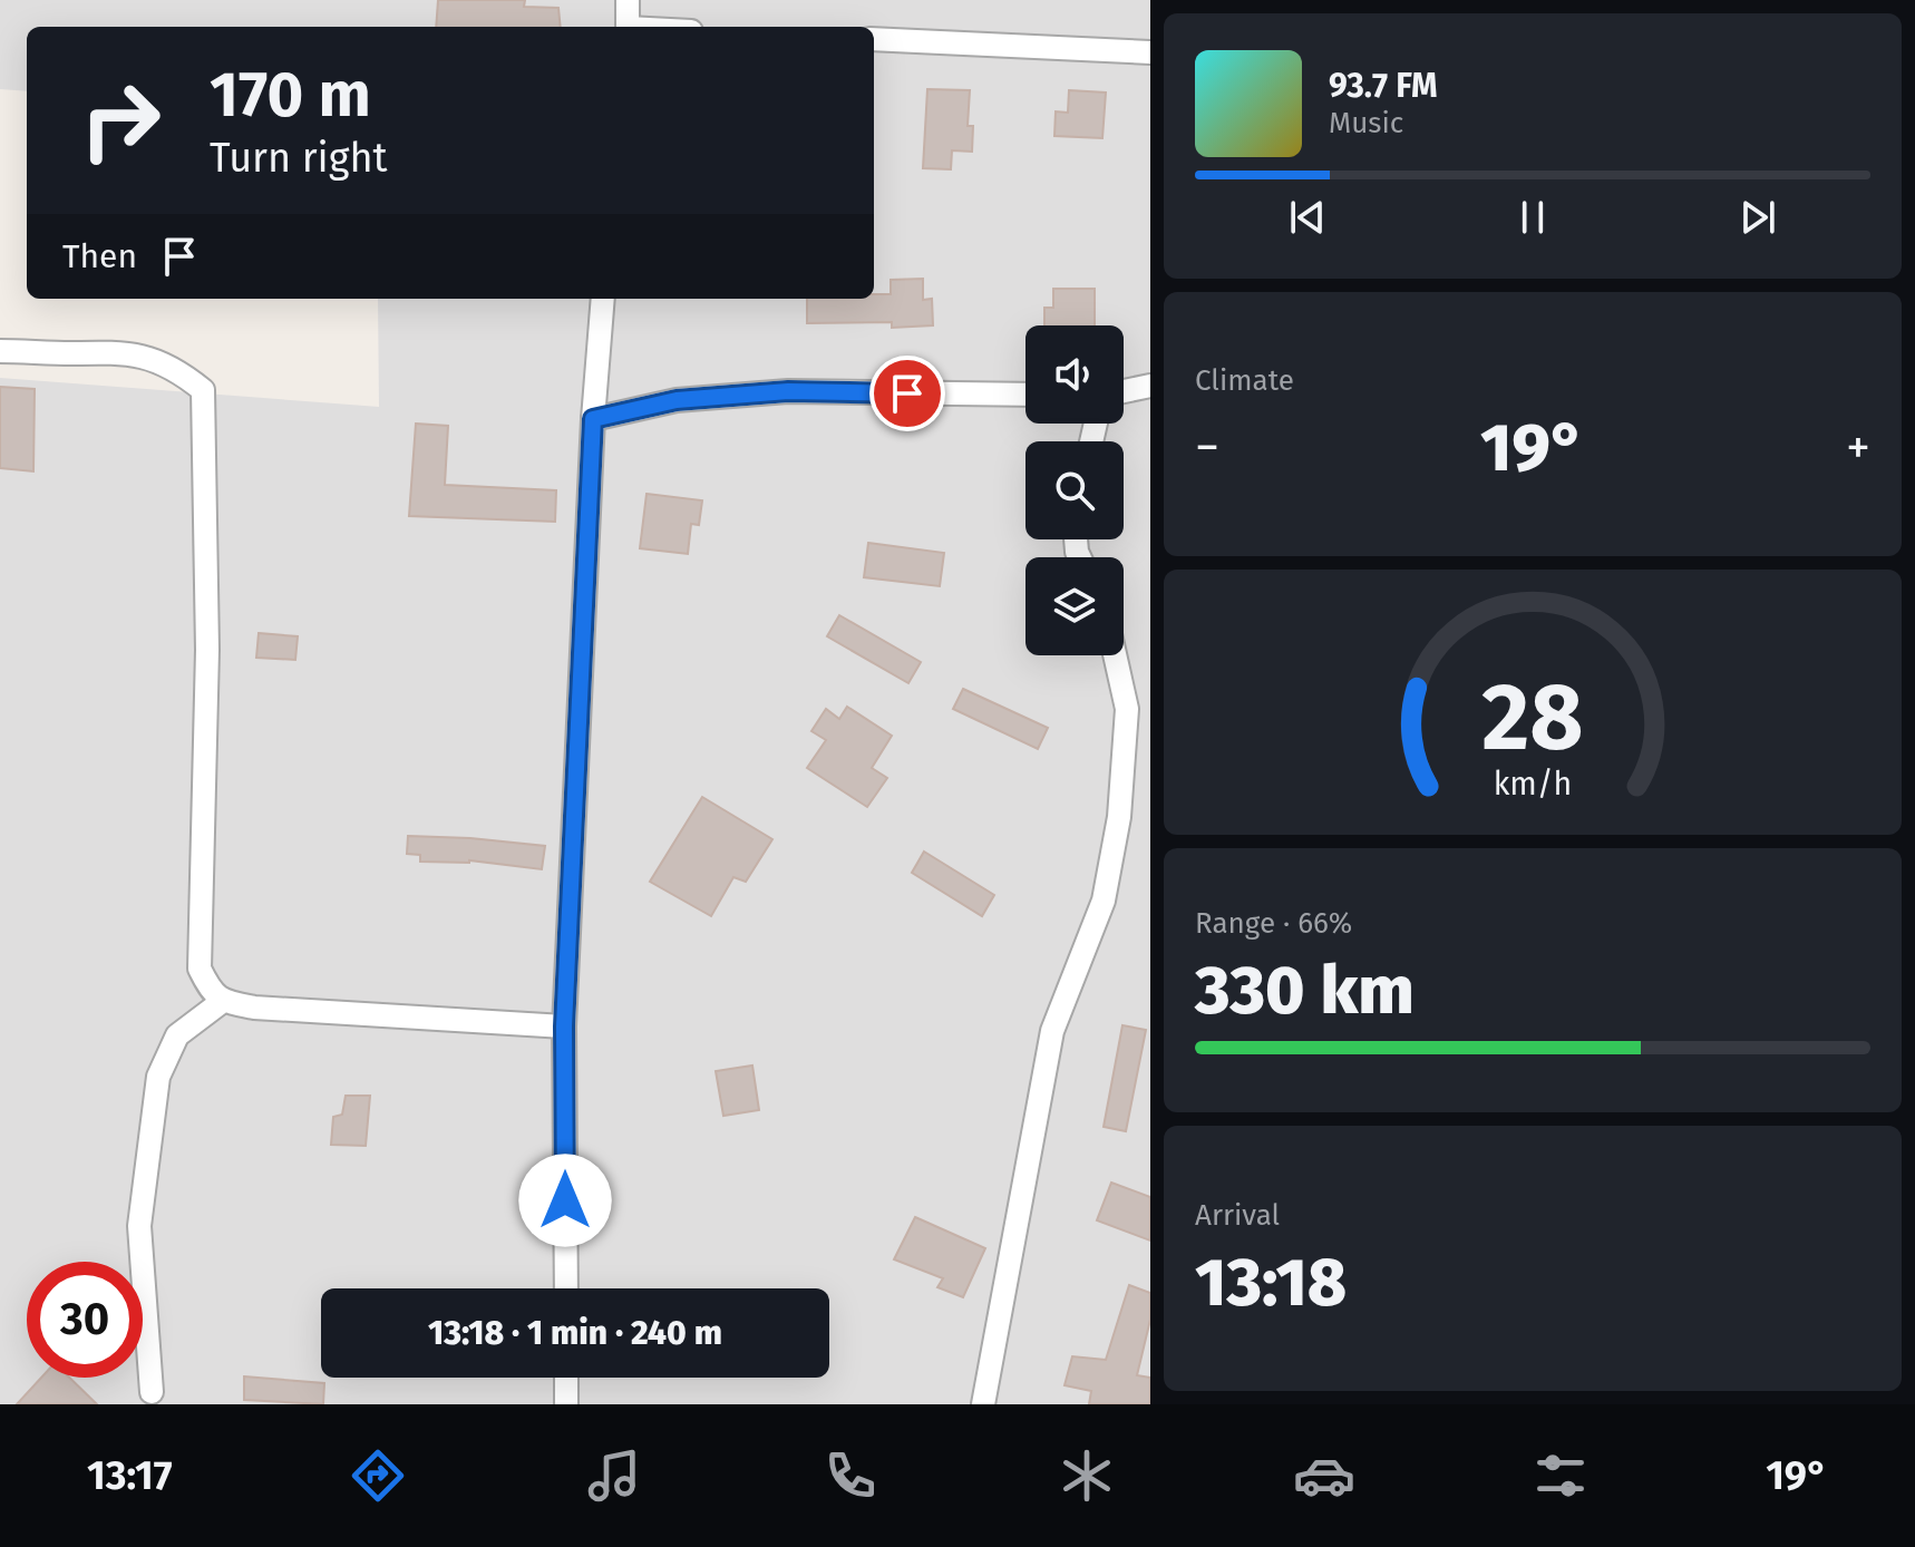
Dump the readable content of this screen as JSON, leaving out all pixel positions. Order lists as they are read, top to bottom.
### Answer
{
  "page": {
    "turn": ["170 m", "Turn right"],
    "song": ["93.7 FM", "Music"],
    "then": "Then",
    "tile": [
      "Climate",
      ["Range · 66%", "330 km"],
      ["Arrival", "13:18"]
    ],
    "heat": ["−", "19°", "+"],
    "limit": "30",
    "trip": "13:18 · 1 min · 240 m",
    "tabs": ["13:17", "19°"],
    "gauge": ["28", "km/h"]
  }
}
